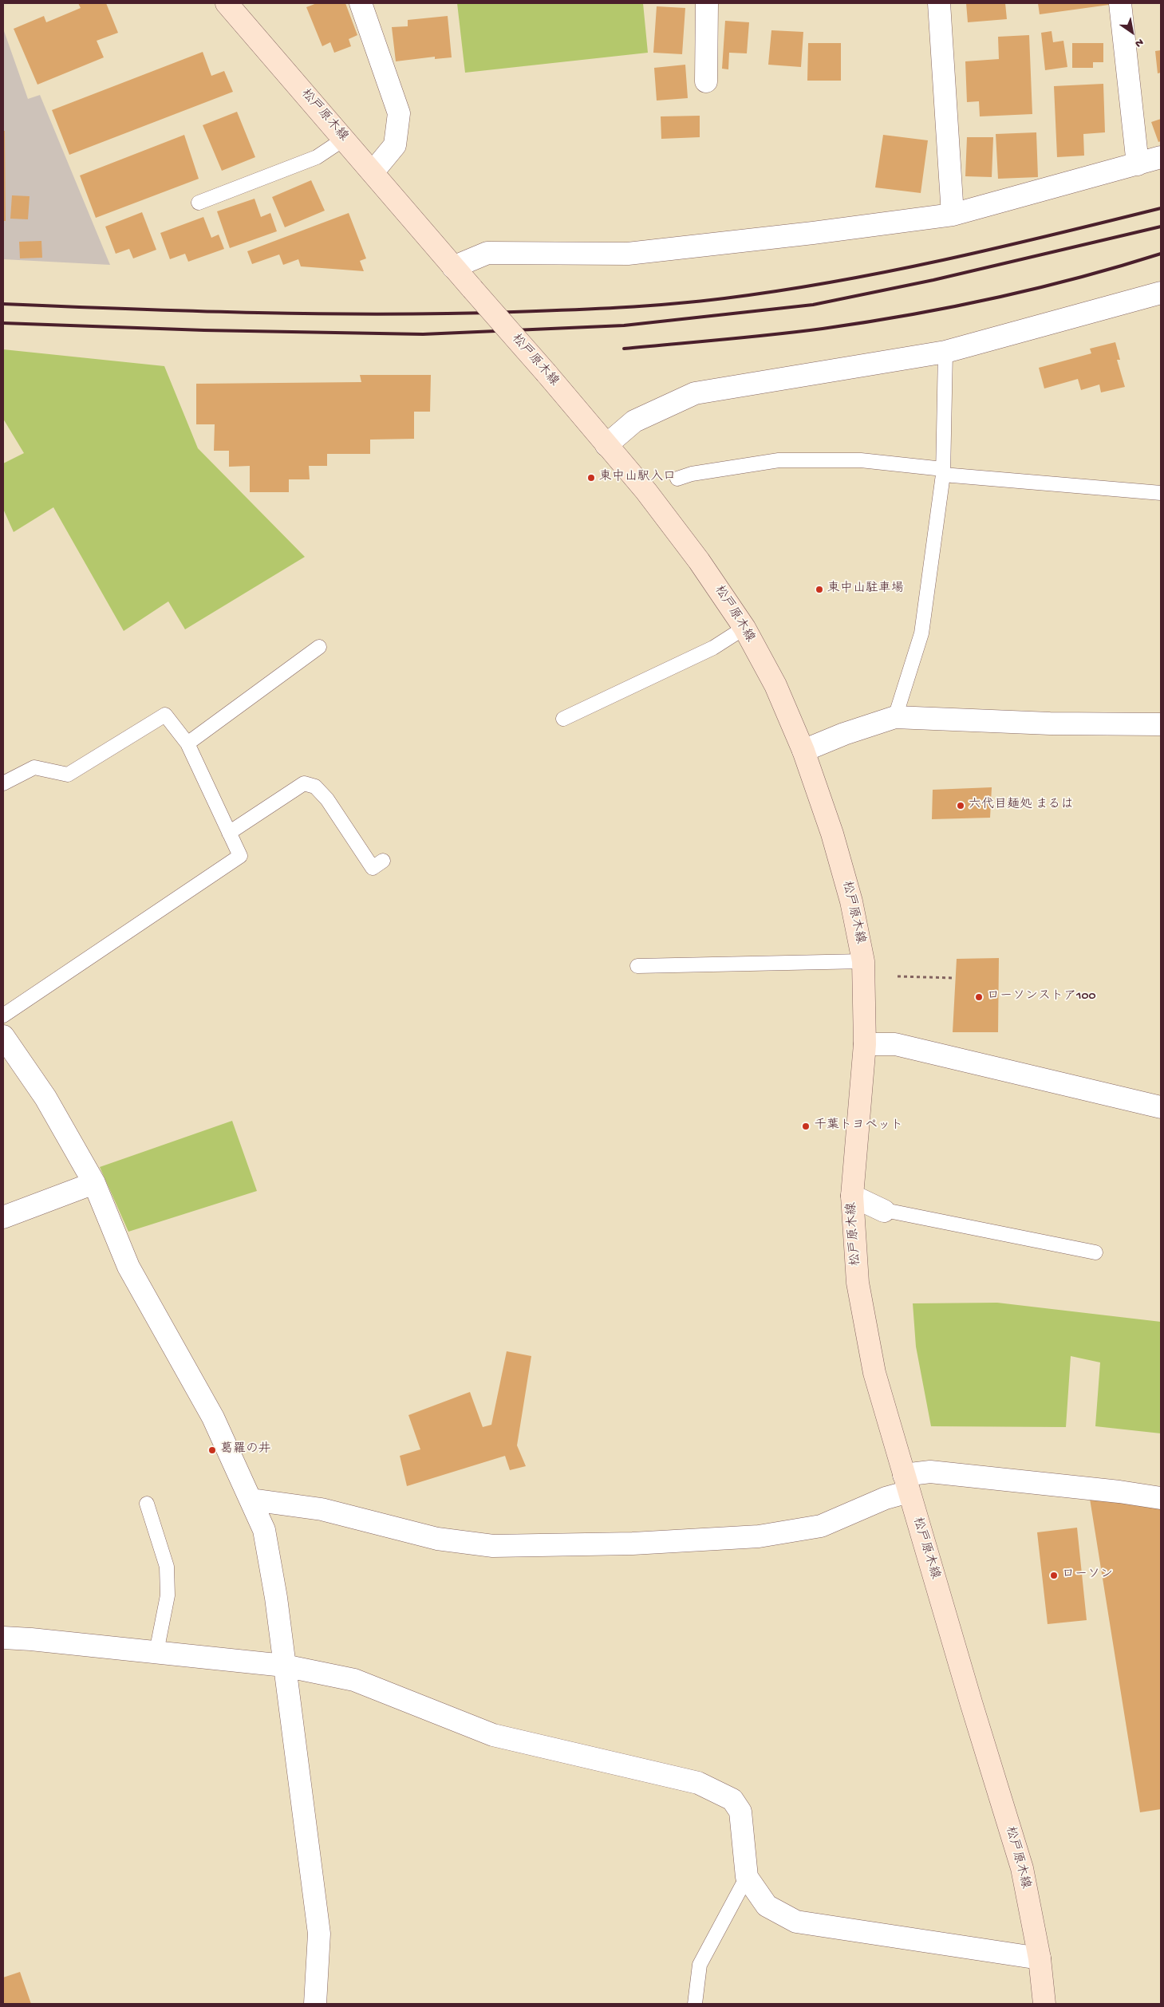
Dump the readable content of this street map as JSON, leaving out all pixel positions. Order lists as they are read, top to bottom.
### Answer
{
  "streets": {
    "main road": ["松戸原木線"]
  },
  "places": [
    "東中山駅入口",
    "東中山駐車場",
    "六代目麺処 まるは",
    "ローソンストア100",
    "千葉トヨペット",
    "葛羅の井",
    "ローソン"
  ],
  "north": "bottom right"
}
